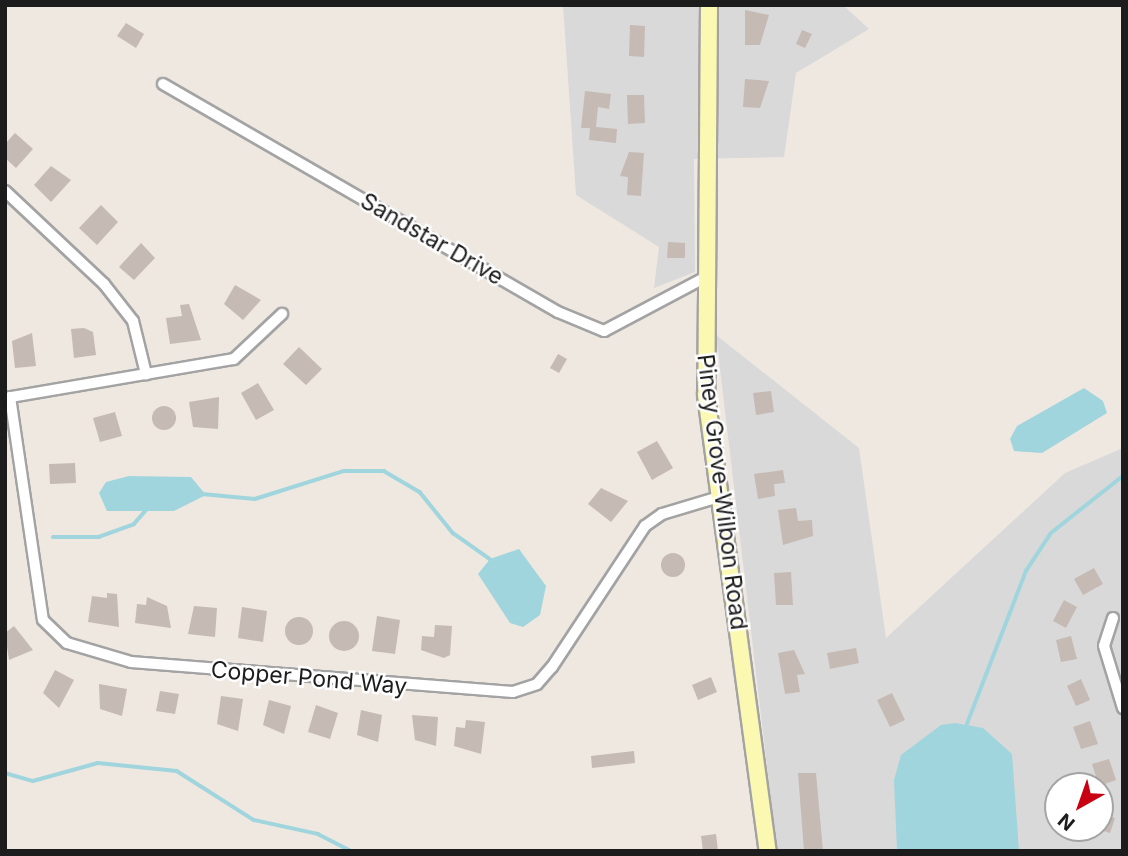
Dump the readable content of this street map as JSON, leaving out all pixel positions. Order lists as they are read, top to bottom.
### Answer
{
  "streets": {
    "street": ["Sandstar Drive", "Piney Grove-Wilbon Road", "Copper Pond Way"]
  },
  "crossings": [
    ["Sandstar Drive", "Piney Grove-Wilbon Road"],
    ["Piney Grove-Wilbon Road", "Copper Pond Way"]
  ],
  "north": "bottom left"
}
